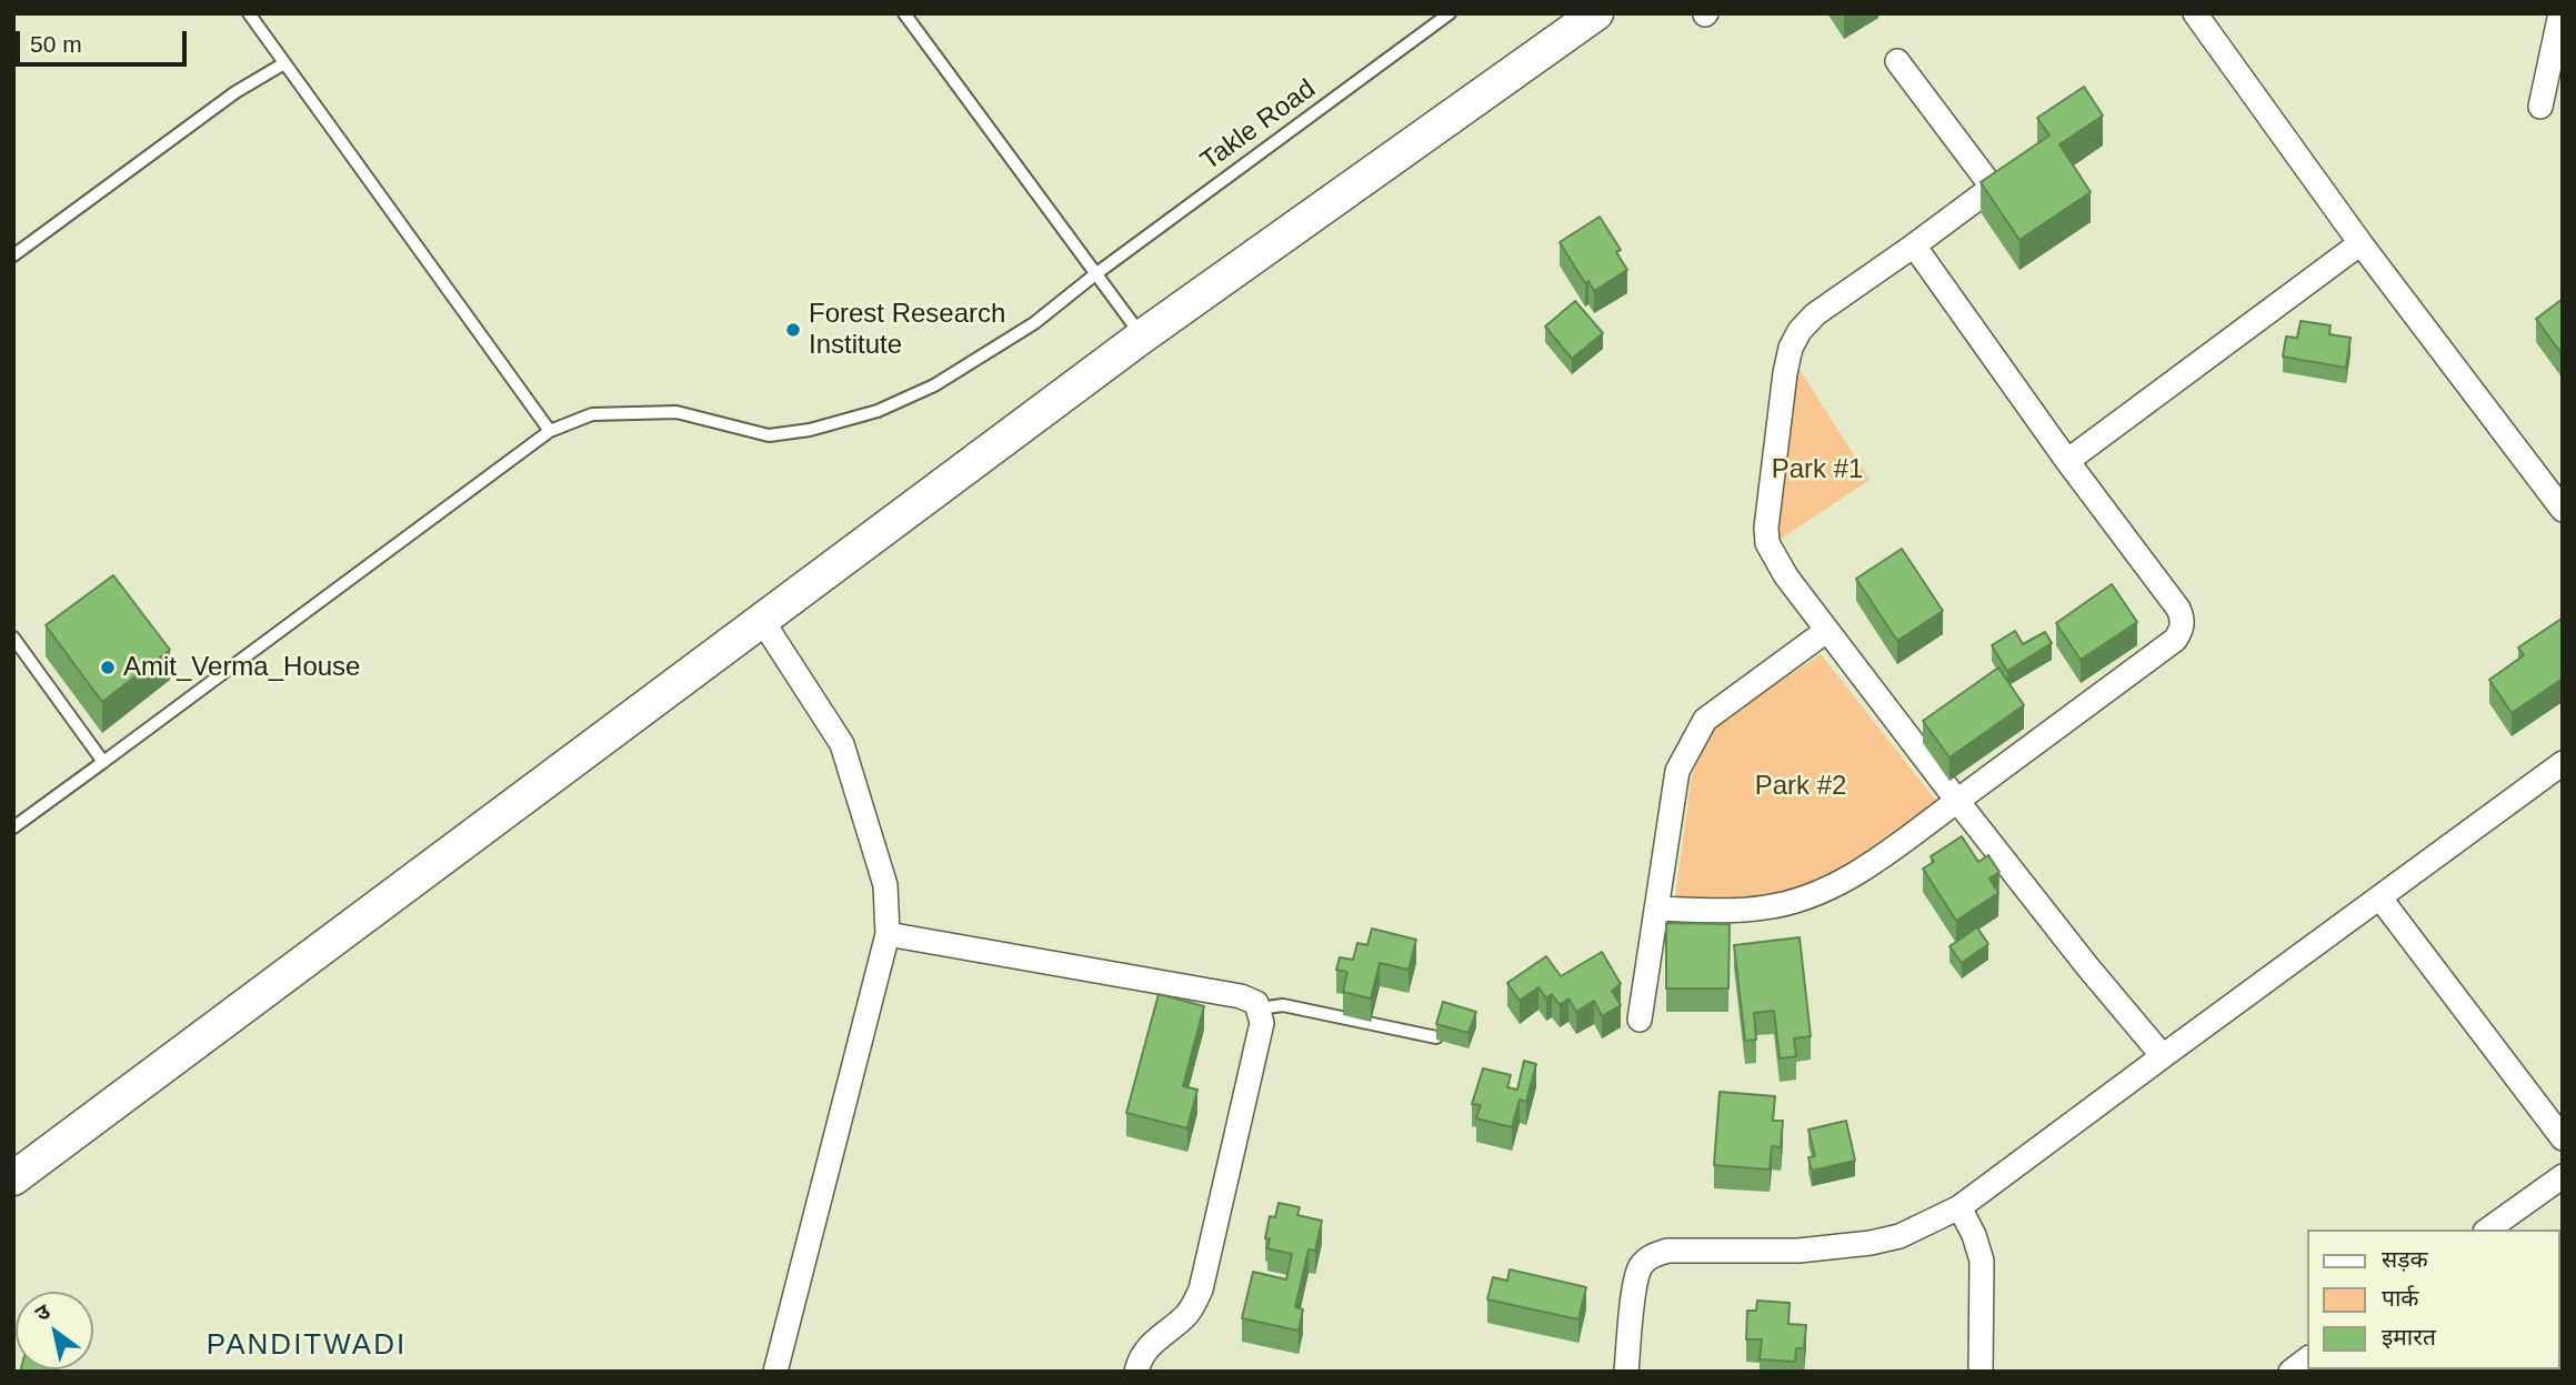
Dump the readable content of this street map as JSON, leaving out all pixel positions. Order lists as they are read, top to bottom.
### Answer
{
  "streets": {
    "lane": ["Takle Road"]
  },
  "districts": ["PANDITWADI"],
  "parks": ["Park #1", "Park #2"],
  "places": ["Forest Research Institute", "Amit_Verma_House"],
  "legend": ["सड़क", "पार्क", "इमारत"],
  "scale_bar": "50 m",
  "north": "top left"
}
